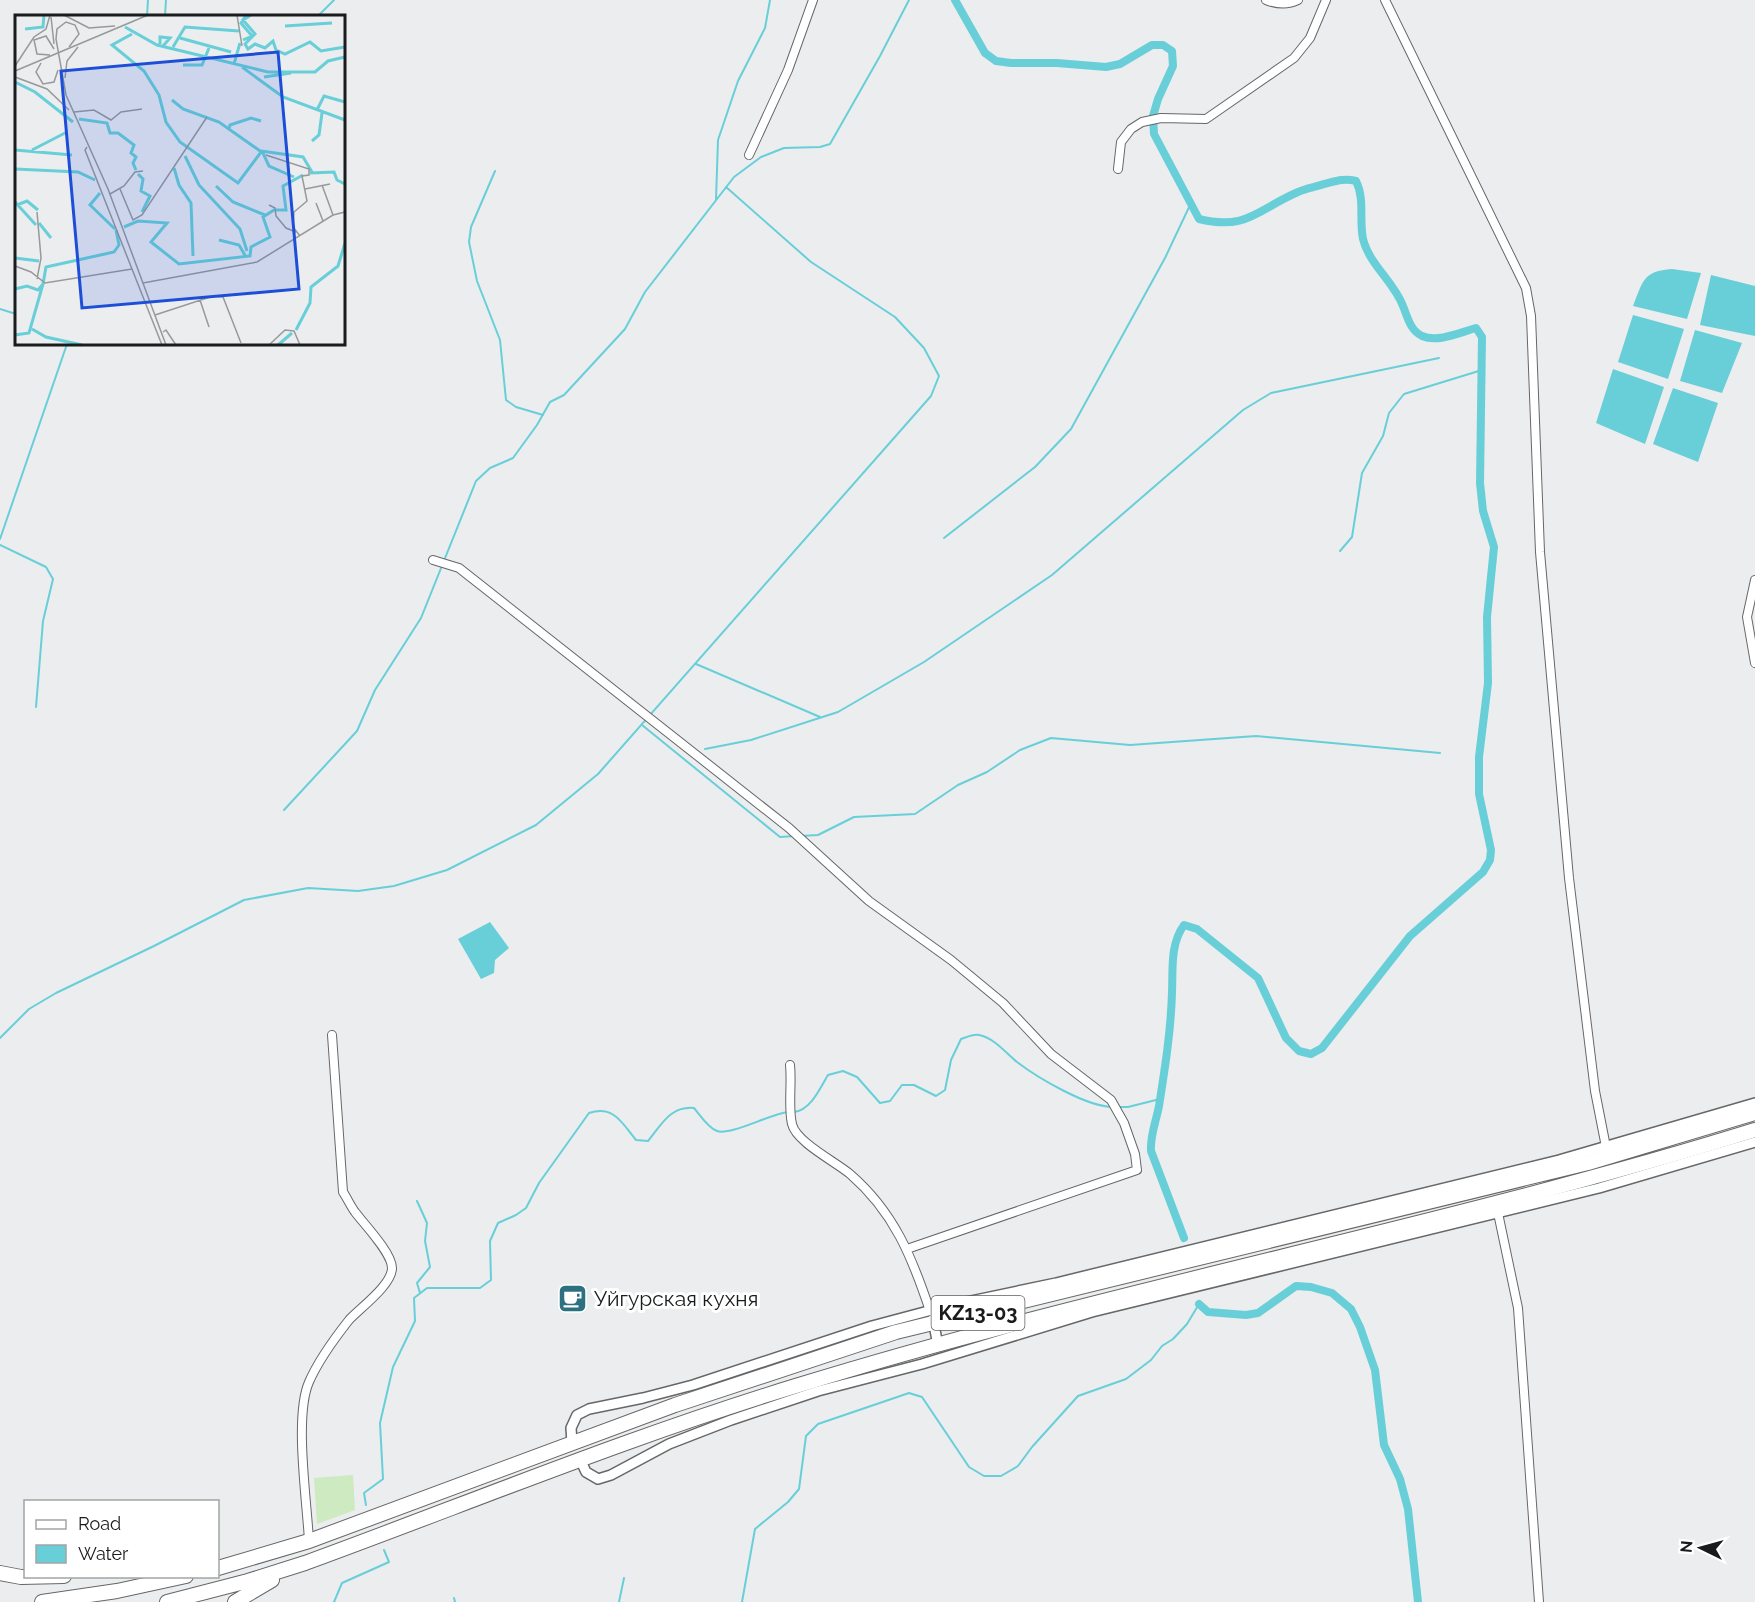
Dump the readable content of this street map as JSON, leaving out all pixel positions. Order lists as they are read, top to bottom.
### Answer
{
  "streets": {
    "highway": ["KZ13-03"]
  },
  "places": {
    "cafe": ["Уйгурская кухня"]
  },
  "legend": ["Road", "Water"],
  "north": "left"
}
